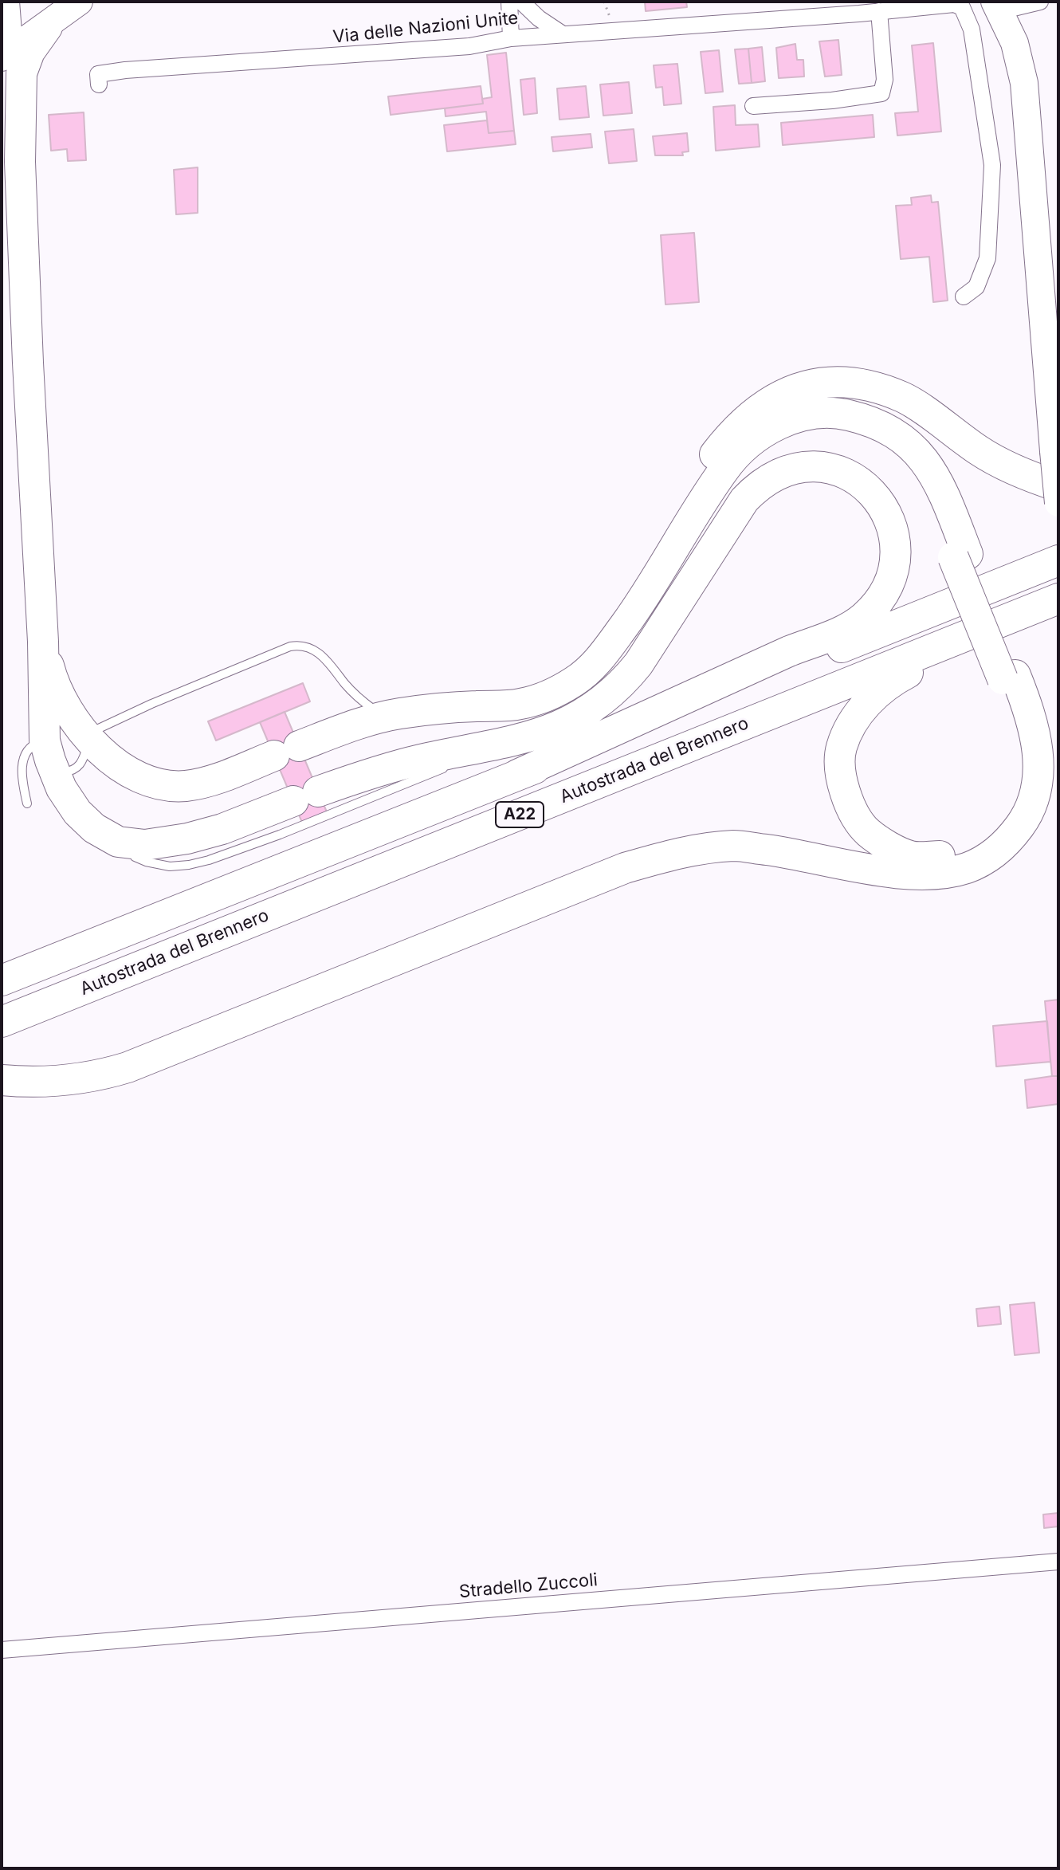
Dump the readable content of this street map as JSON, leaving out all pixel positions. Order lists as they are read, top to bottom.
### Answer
{
  "streets": {
    "highway": ["Autostrada del Brennero", "A22"],
    "street": ["Via delle Nazioni Unite", "Stradello Zuccoli"]
  }
}
